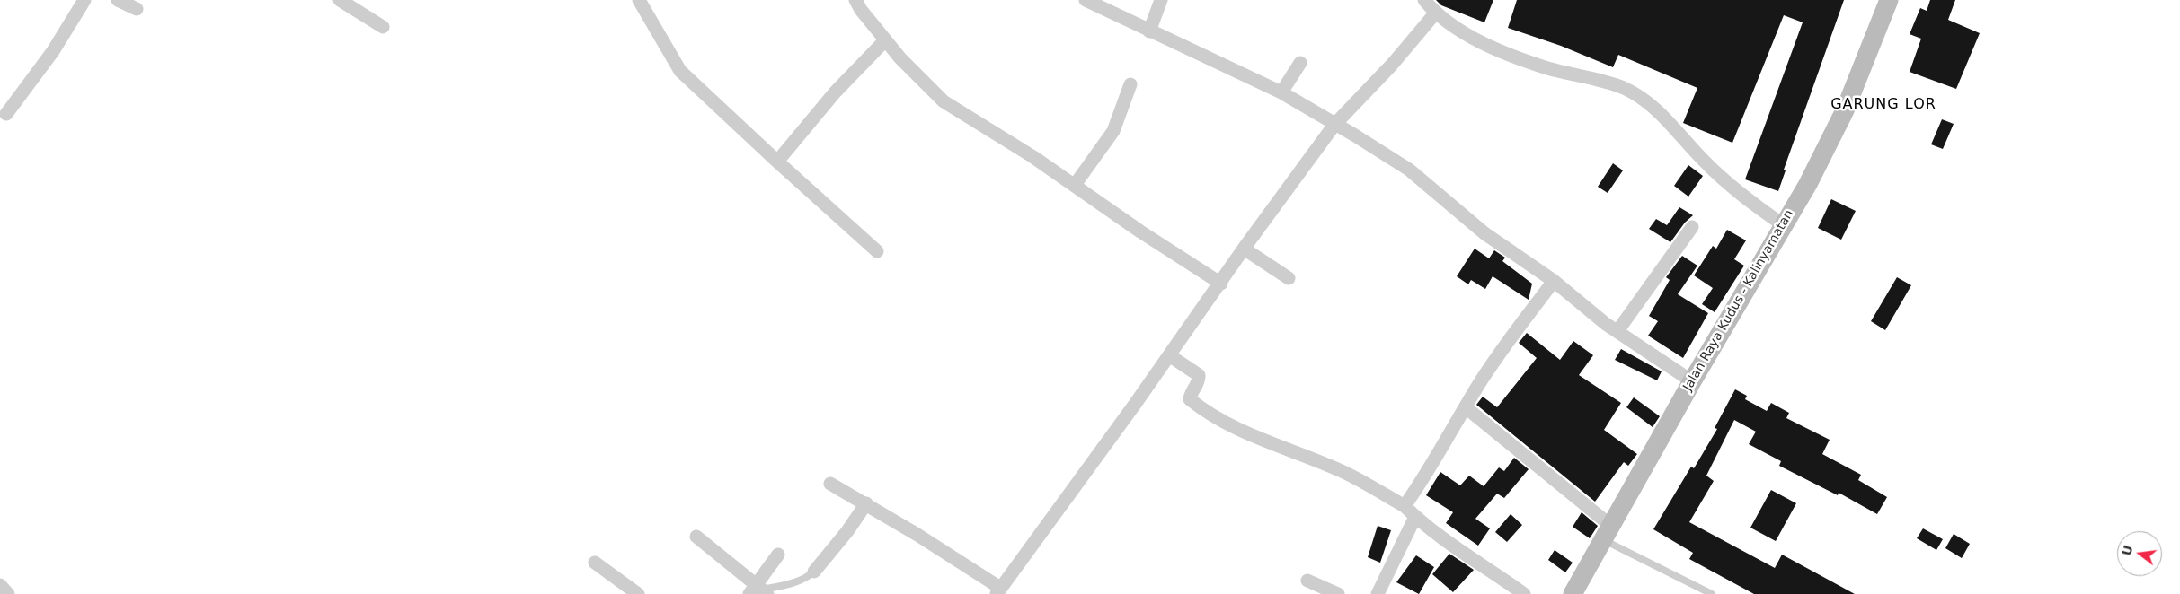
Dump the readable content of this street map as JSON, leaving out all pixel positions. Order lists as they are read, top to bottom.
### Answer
{
  "streets": {
    "main road": ["Jalan Raya Kudus - Kalinyamatan"]
  },
  "districts": ["GARUNG LOR"],
  "north": "left"
}
